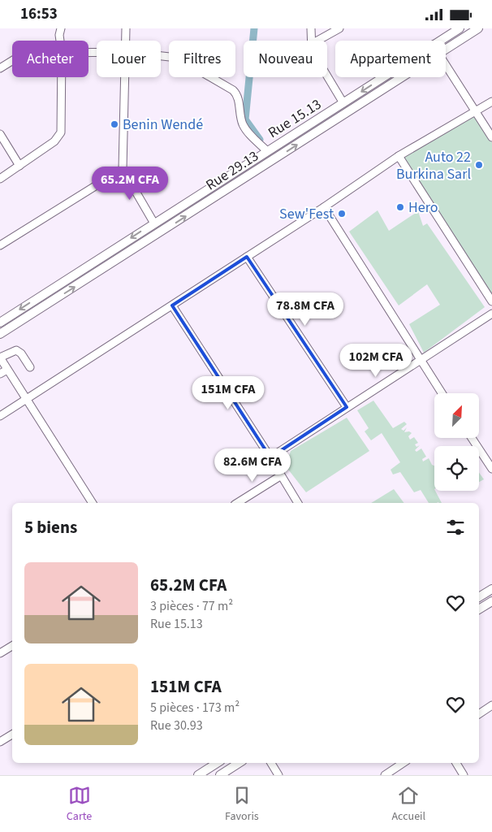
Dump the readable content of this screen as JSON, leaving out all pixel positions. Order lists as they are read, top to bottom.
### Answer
{
  "streets": {
    "main road": ["Rue 15.13", "Rue 29.13"]
  },
  "one_way": ["Rue 15.13", "Rue 29.13"],
  "places": [
    "Benin Wendé",
    "Auto 22 Burkina Sarl",
    "Hero",
    "Sew'Fest"
  ],
  "north": "top right",
  "page": {
    "status": "16:53",
    "chip": [
      "Acheter",
      "Louer",
      "Filtres",
      "Nouveau",
      "Appartement"
    ],
    "price": [
      "65.2M CFA",
      "78.8M CFA",
      "102M CFA",
      "151M CFA",
      "82.6M CFA"
    ],
    "heading": "5 biens",
    "list": [
      {
        "name": "65.2M CFA",
        "note": "3 pièces · 77 m² · Rue 15.13"
      },
      {
        "name": "151M CFA",
        "note": "5 pièces · 173 m² · Rue 30.93"
      }
    ],
    "tabs": ["Carte", "Favoris", "Accueil"]
  }
}
